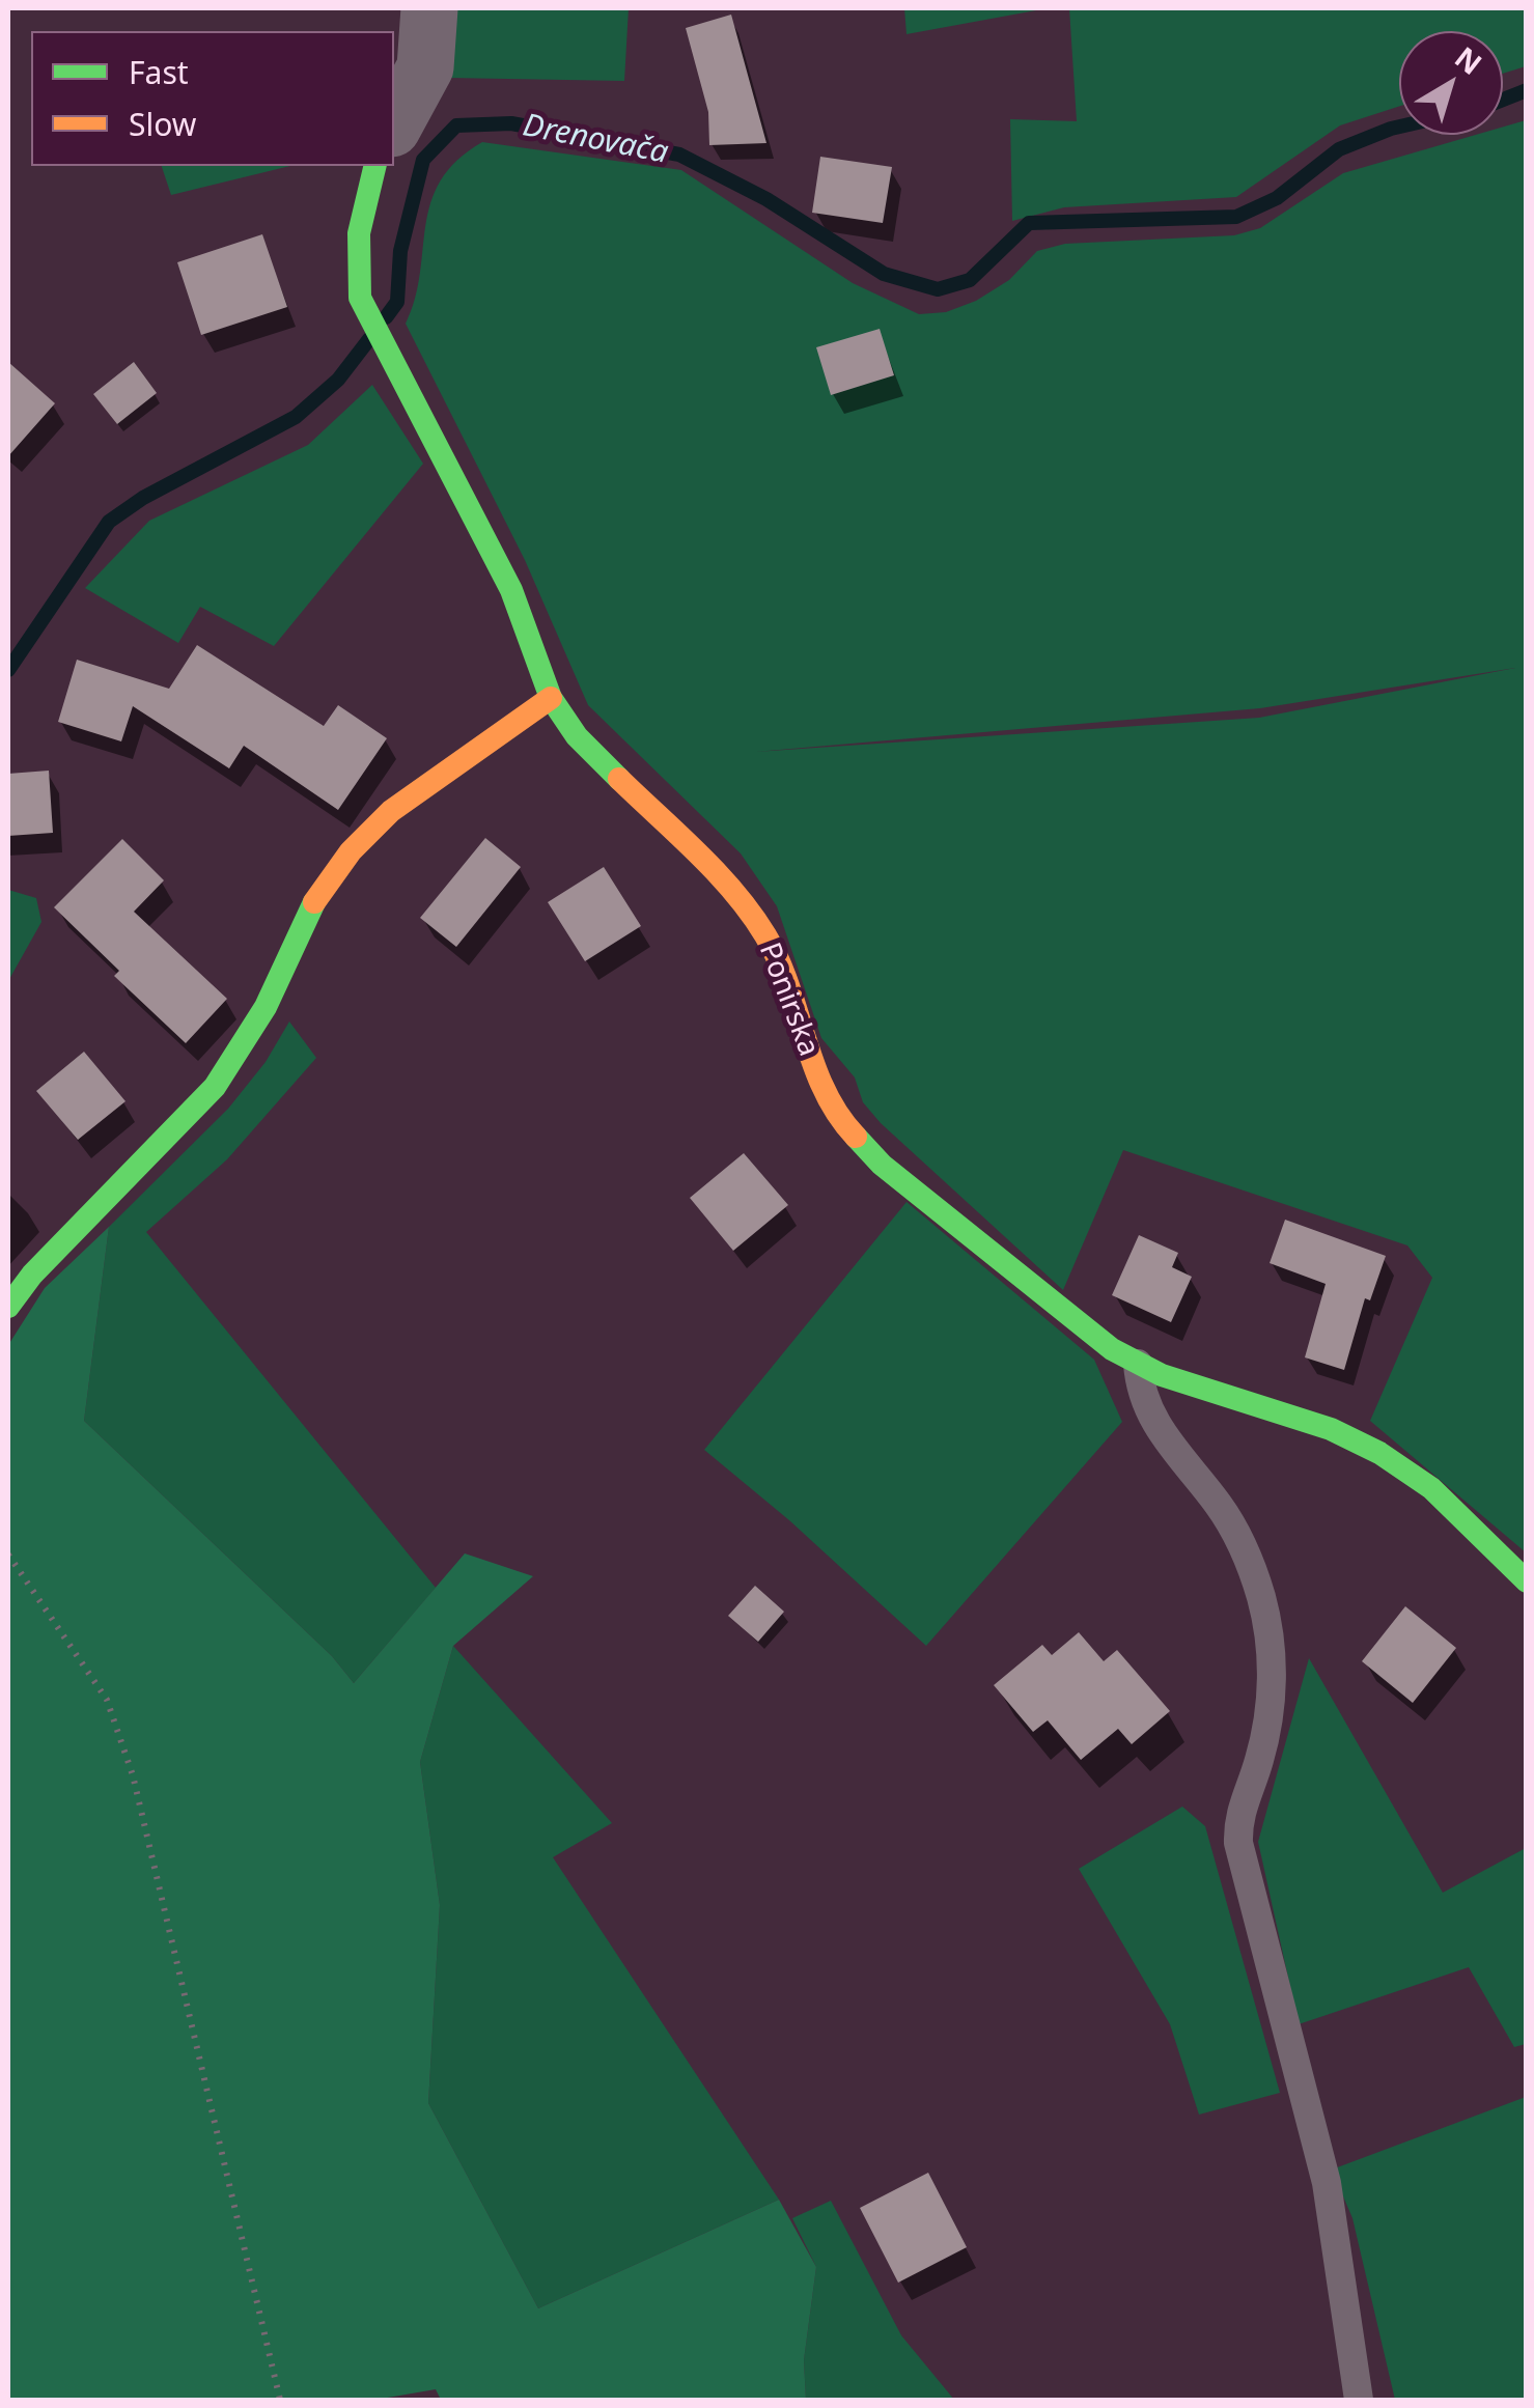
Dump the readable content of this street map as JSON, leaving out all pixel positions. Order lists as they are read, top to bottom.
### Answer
{
  "streets": {
    "street": ["Ponirska"]
  },
  "water": ["Drenovača"],
  "legend": ["Fast", "Slow"],
  "north": "top right"
}
